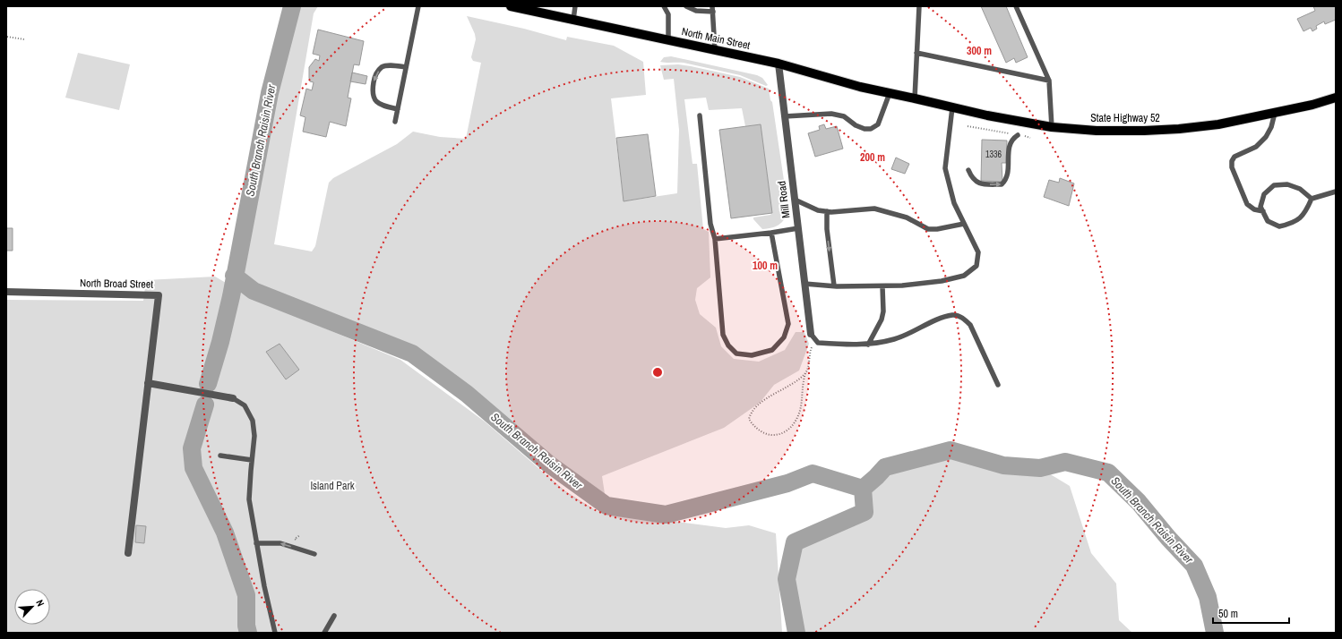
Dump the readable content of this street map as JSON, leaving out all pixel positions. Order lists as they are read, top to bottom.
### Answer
{
  "streets": {
    "main road": ["North Main Street", "State Highway 52"],
    "street": ["Mill Road", "North Broad Street"]
  },
  "crossings": [
    ["North Main Street", "State Highway 52"],
    ["North Main Street", "Mill Road"]
  ],
  "water": ["South Branch Raisin River"],
  "parks": ["Island Park"],
  "house_numbers": ["1336"],
  "scale_bar": "50 m",
  "north": "top right",
  "rings": ["300 m", "200 m", "100 m"]
}
